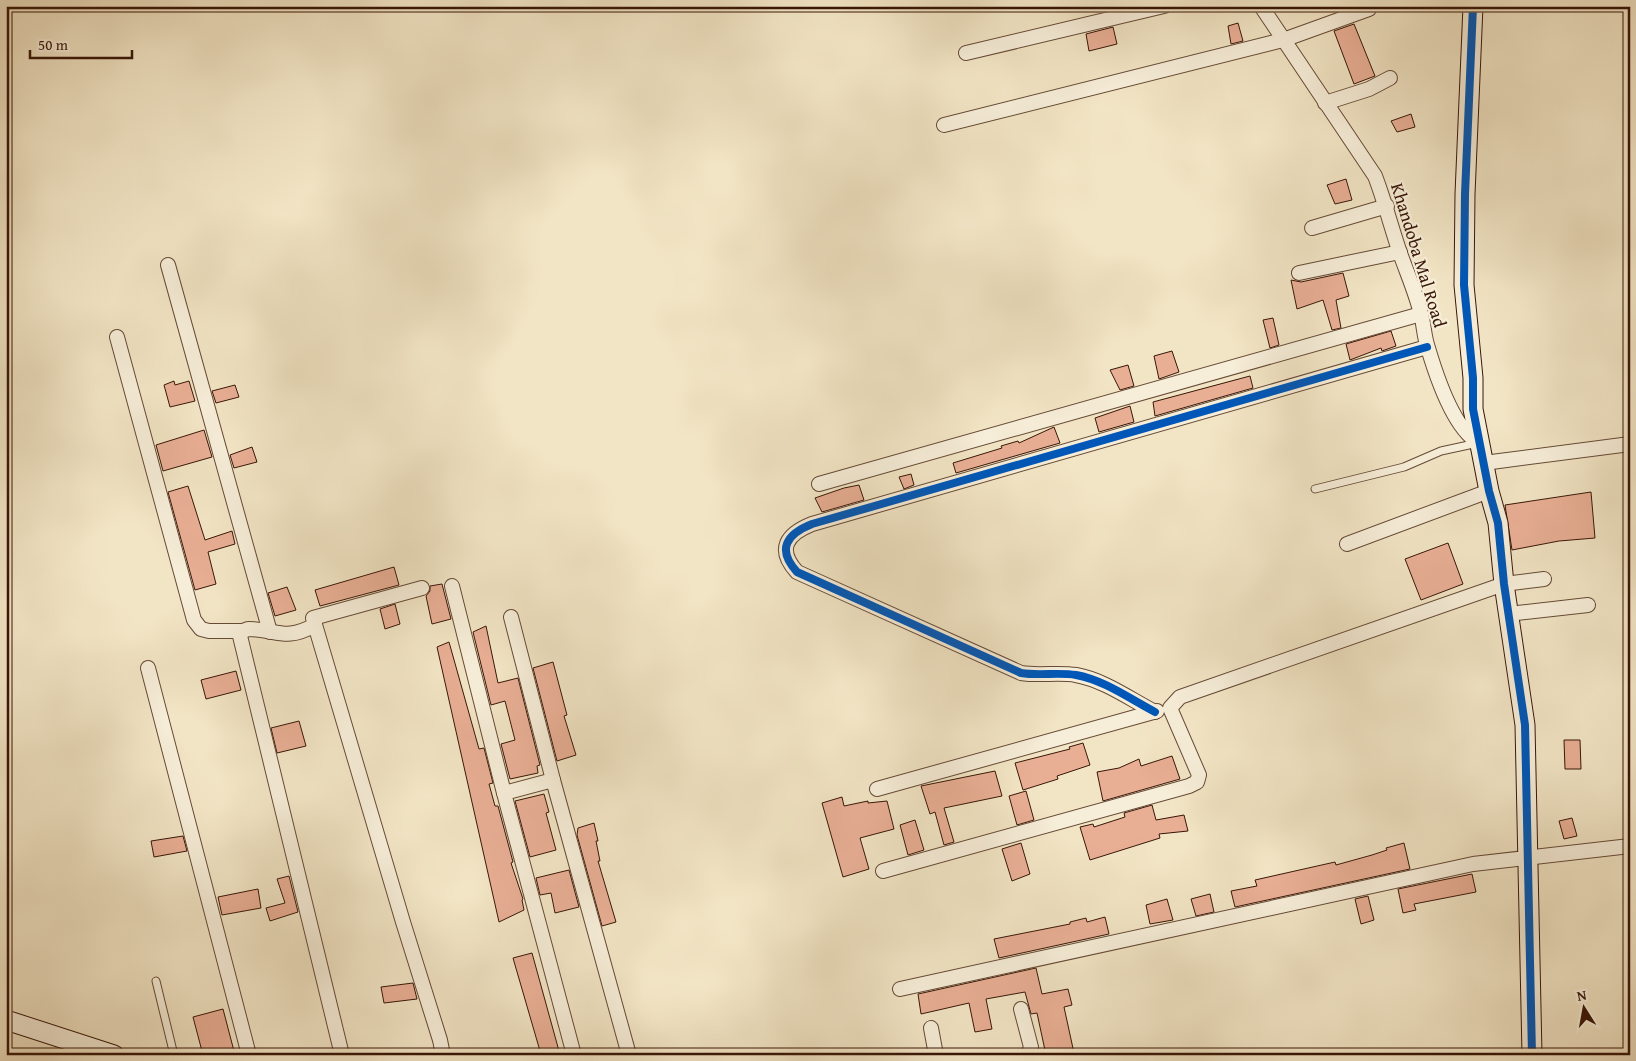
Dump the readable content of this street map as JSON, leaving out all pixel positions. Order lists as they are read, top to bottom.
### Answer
{
  "streets": {
    "street": ["Khandoba Mal Road"]
  },
  "scale_bar": "50 m",
  "north": "top"
}
